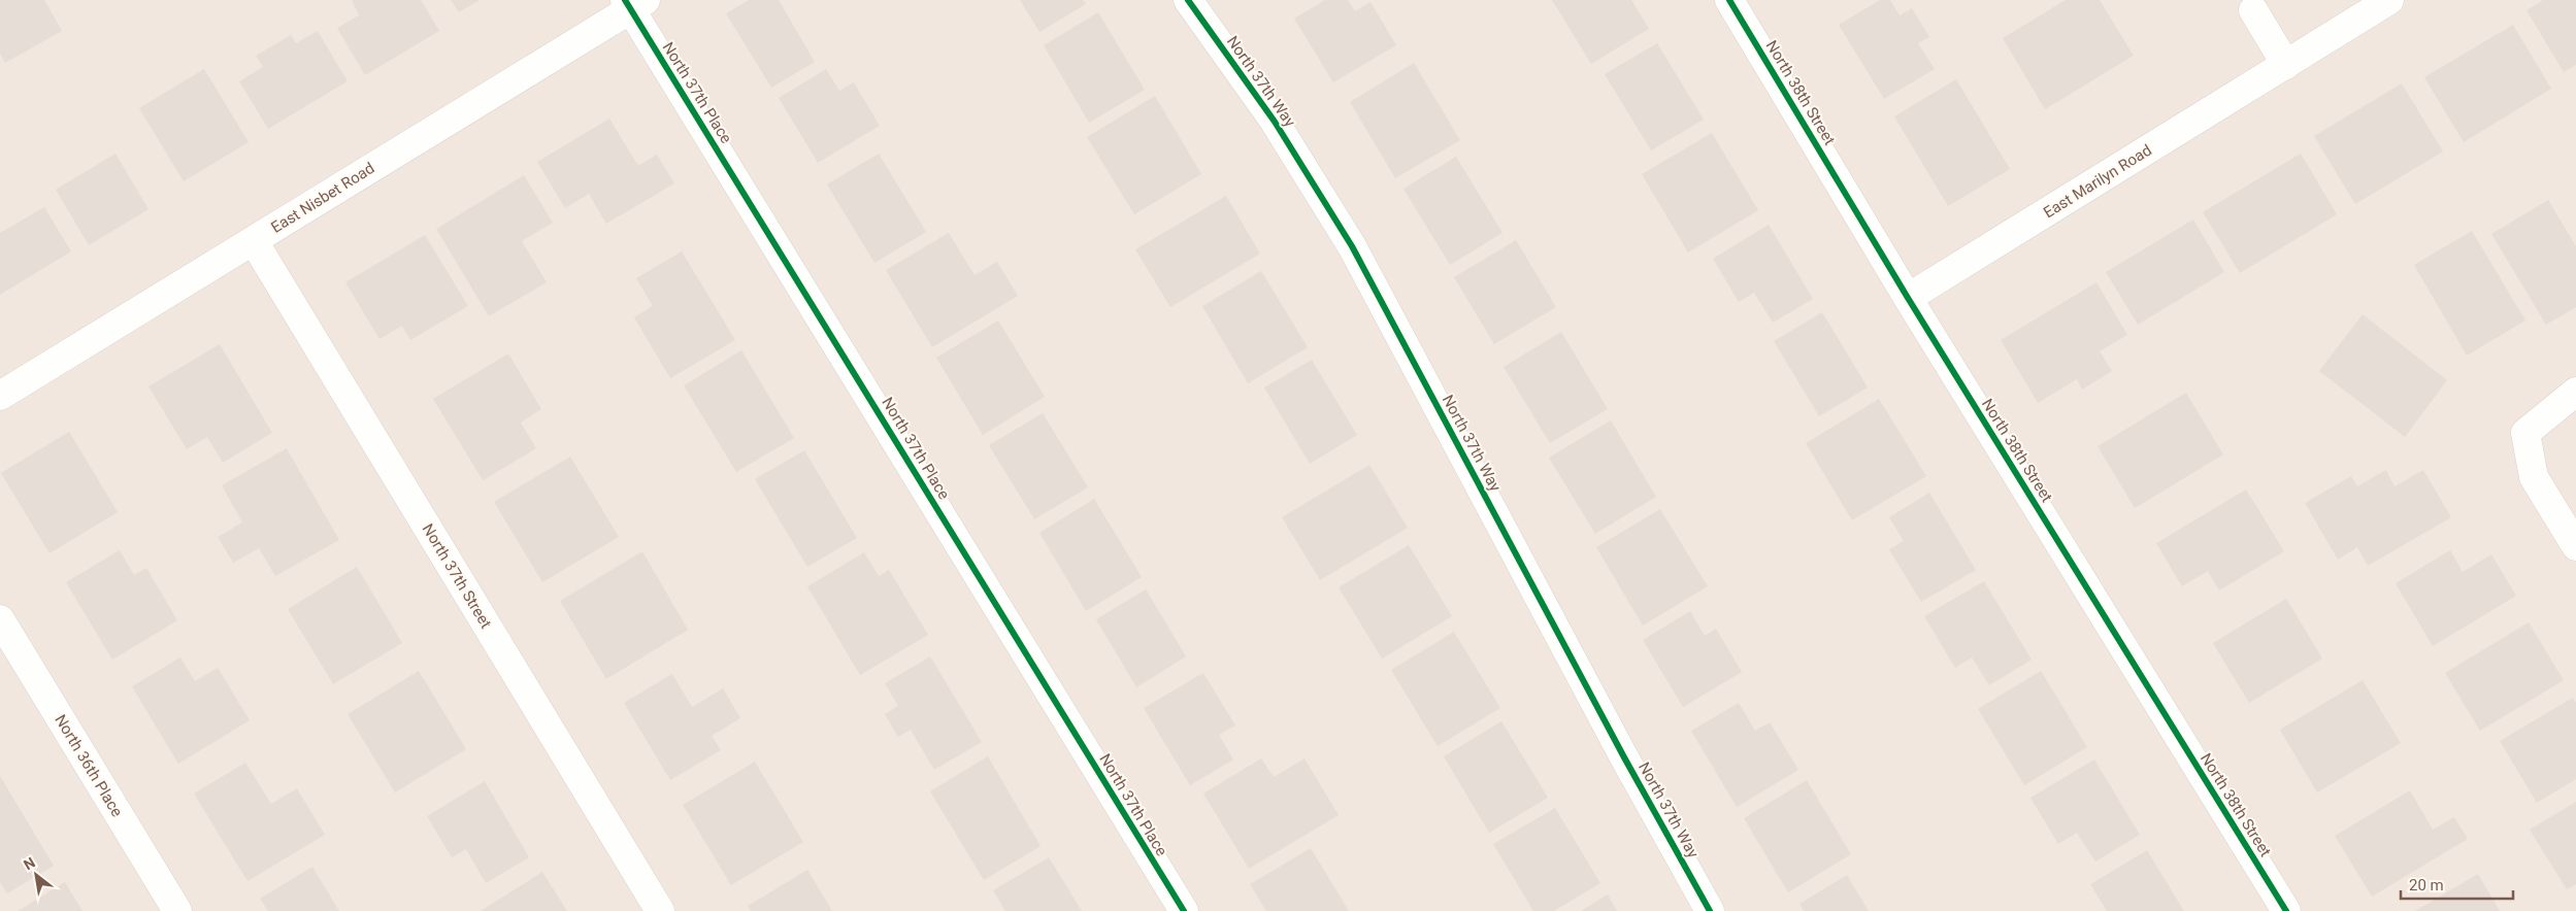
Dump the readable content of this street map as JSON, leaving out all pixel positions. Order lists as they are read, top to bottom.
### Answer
{
  "streets": {
    "street": [
      "North 37th Way",
      "North 37th Place",
      "North 38th Street",
      "East Marilyn Road",
      "East Nisbet Road",
      "North 37th Street",
      "North 36th Place"
    ]
  },
  "crossings": [
    ["North 37th Place", "East Nisbet Road"],
    ["North 38th Street", "East Marilyn Road"],
    ["East Nisbet Road", "North 37th Street"]
  ],
  "scale_bar": "20 m",
  "north": "top left"
}
